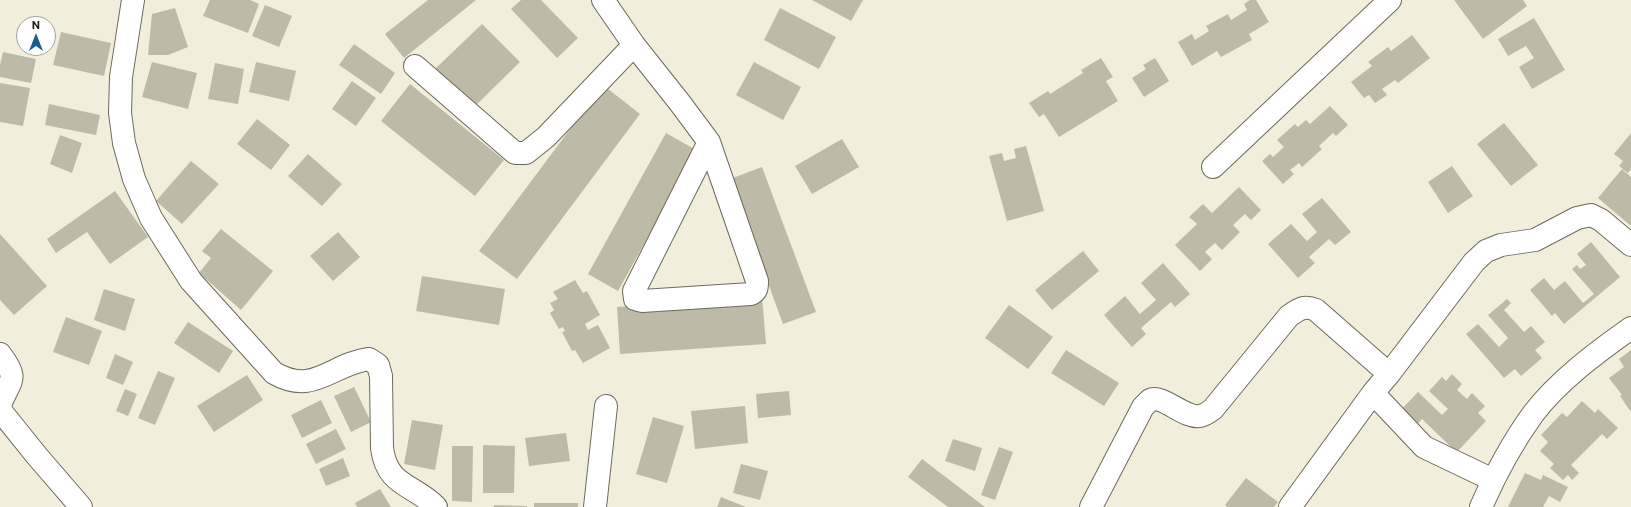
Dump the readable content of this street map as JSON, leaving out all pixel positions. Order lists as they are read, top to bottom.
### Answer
{
  "north": "top"
}
